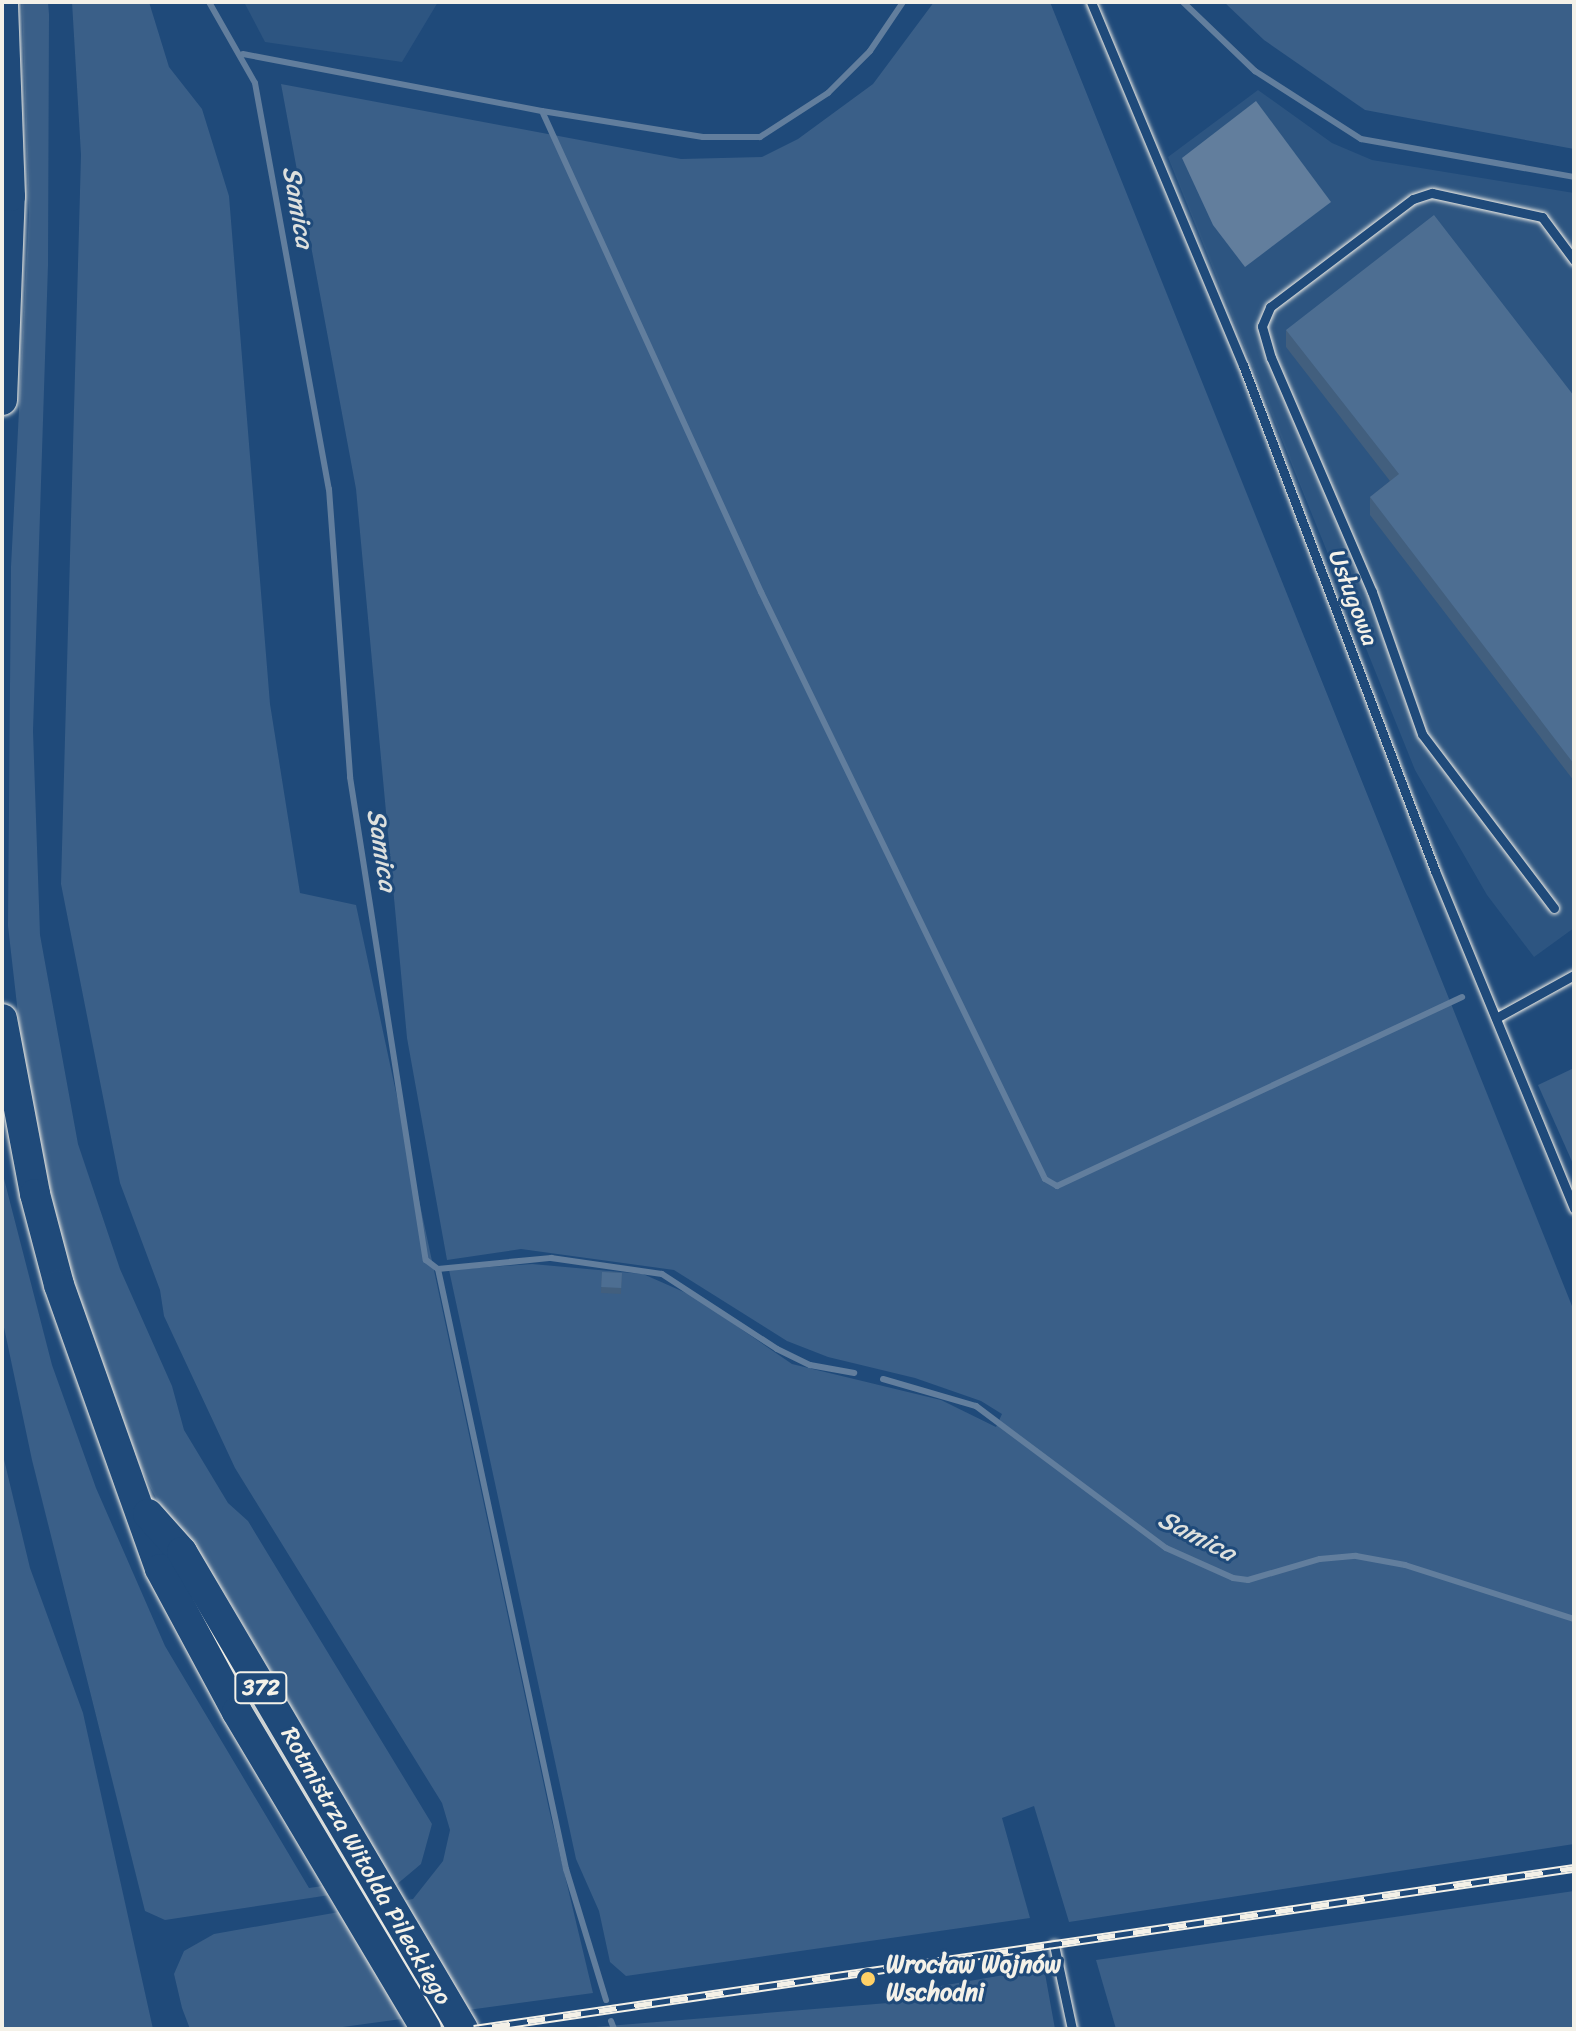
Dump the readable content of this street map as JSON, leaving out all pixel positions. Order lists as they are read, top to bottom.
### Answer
{
  "streets": {
    "main road": ["372", "Rotmistrza Witolda Pileckiego"],
    "lane": ["Usługowa"]
  },
  "water": ["Samica"],
  "places": ["Wrocław Wojnów Wschodni"]
}
